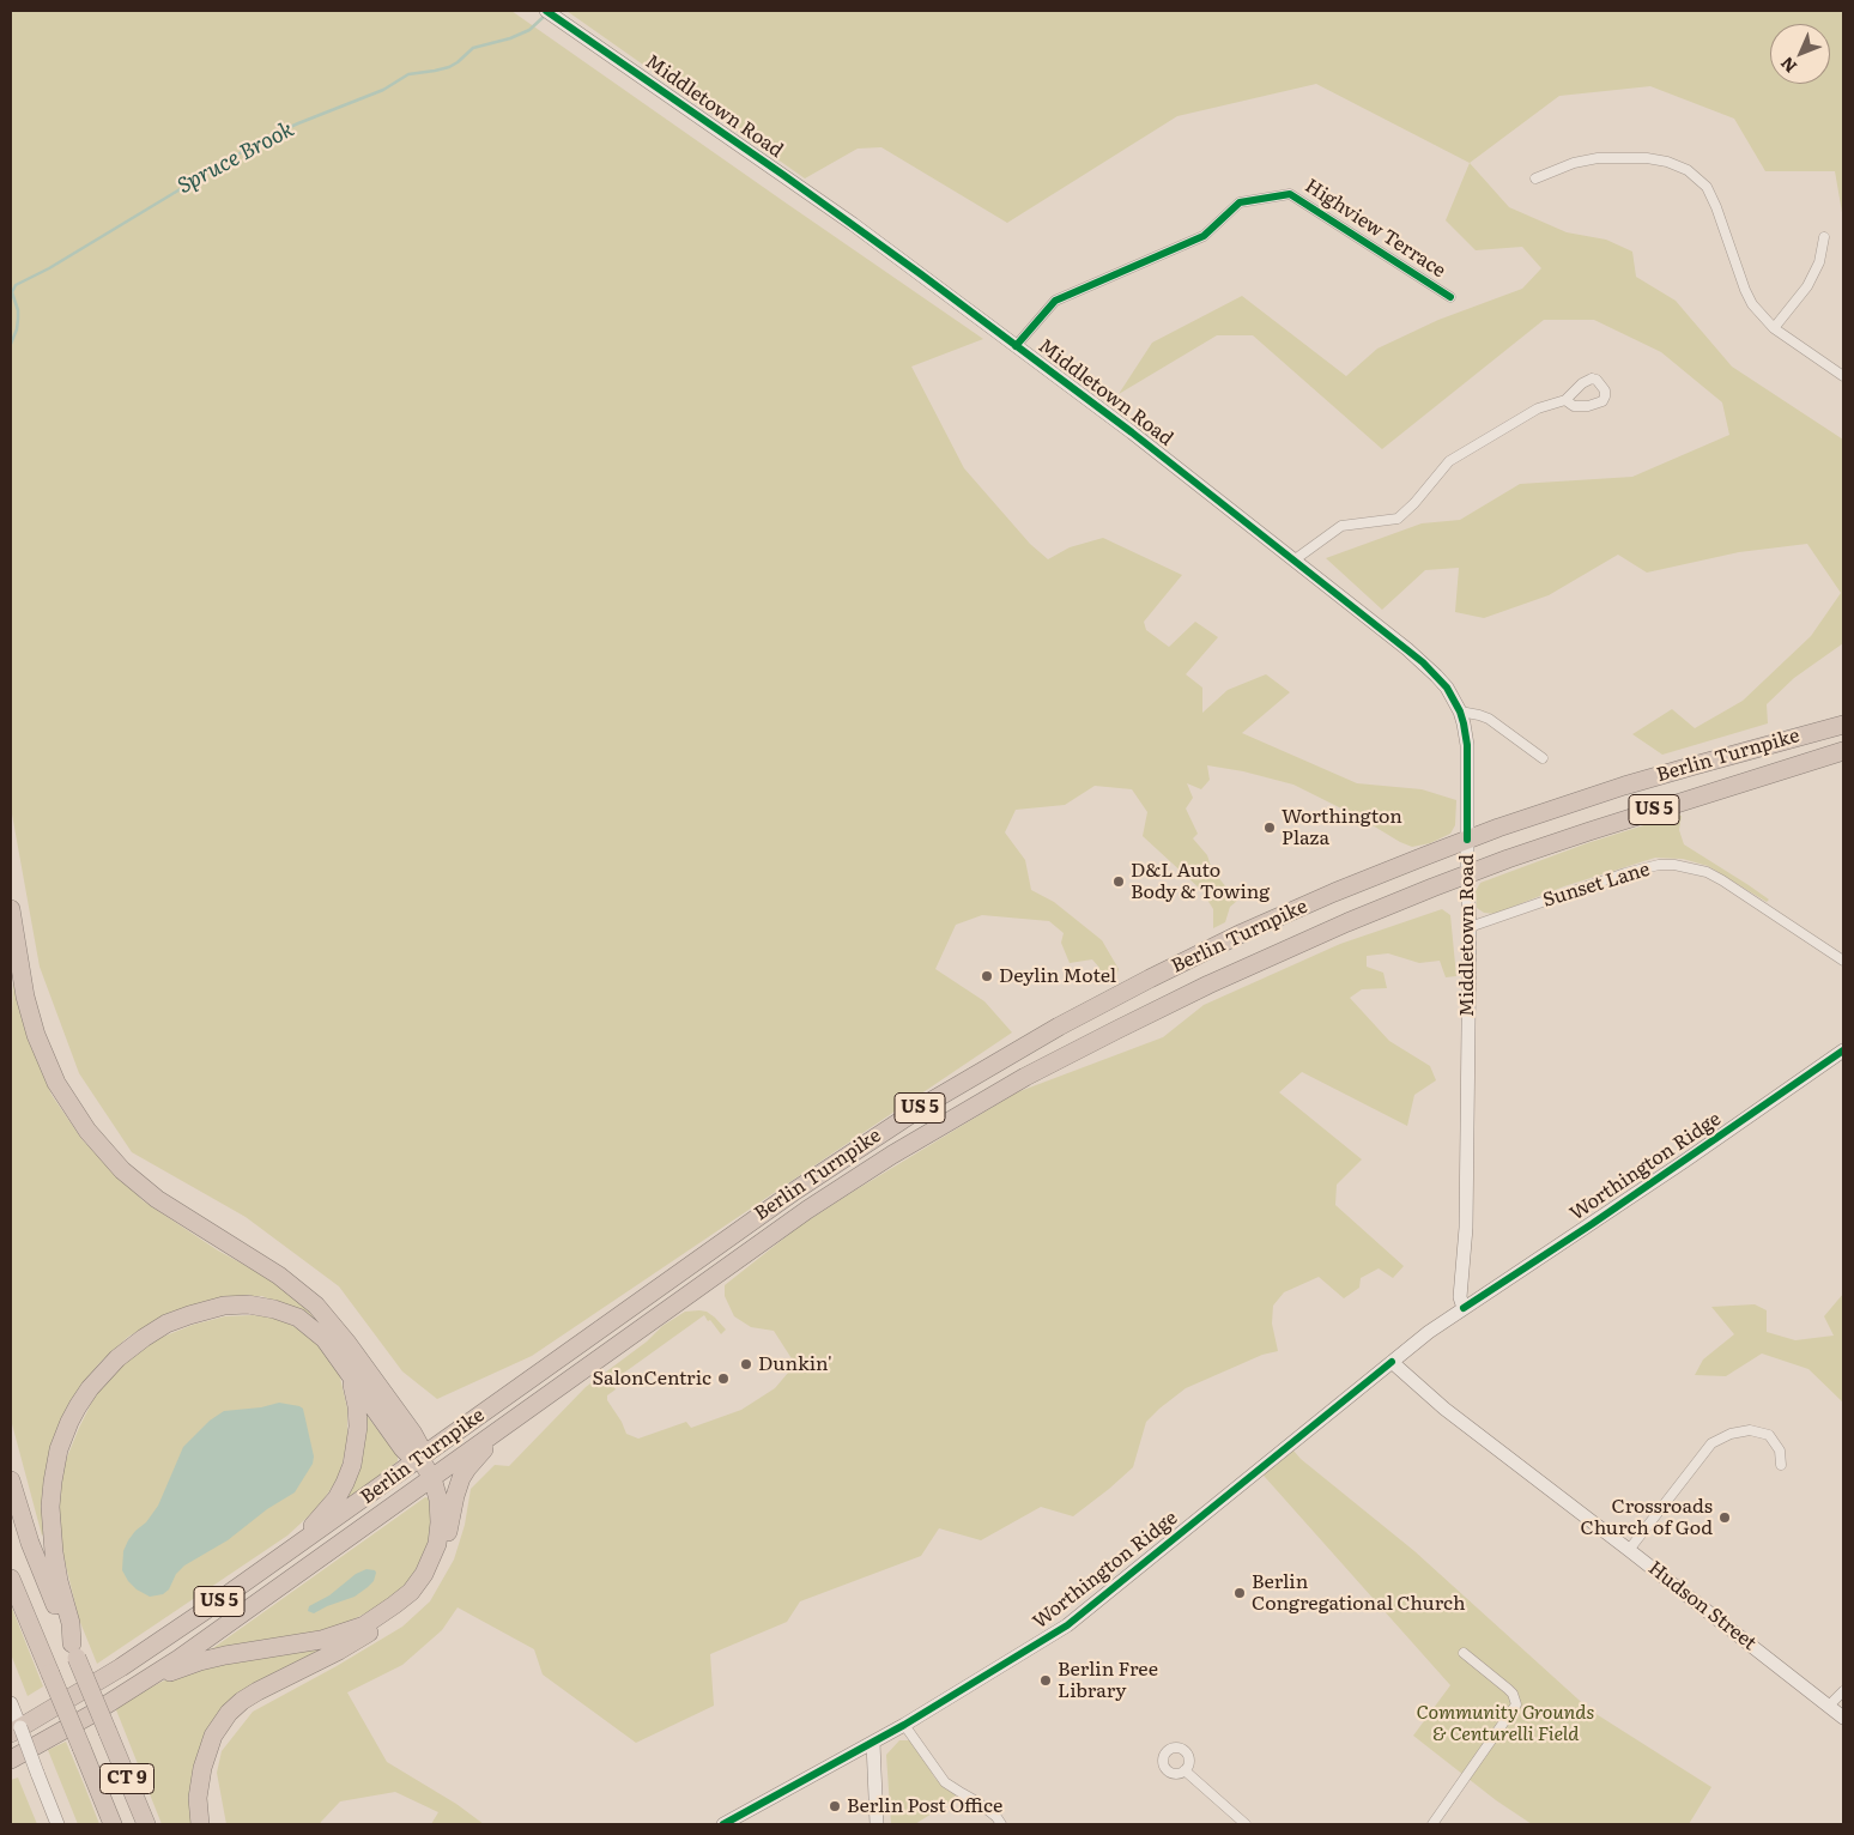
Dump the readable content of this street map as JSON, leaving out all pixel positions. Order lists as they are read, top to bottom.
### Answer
{
  "streets": {
    "highway": ["Berlin Turnpike", "US 5", "CT 9"],
    "street": [
      "Middletown Road",
      "Highview Terrace",
      "Sunset Lane",
      "Worthington Ridge",
      "Hudson Street"
    ]
  },
  "crossings": [
    ["Middletown Road", "Highview Terrace"],
    ["Middletown Road", "Berlin Turnpike"],
    ["Middletown Road", "Sunset Lane"],
    ["Middletown Road", "Worthington Ridge"],
    ["Worthington Ridge", "Hudson Street"]
  ],
  "water": ["Spruce Brook"],
  "parks": ["Community Grounds & Centurelli Field"],
  "places": [
    "Worthington Plaza",
    "D&L Auto Body & Towing",
    "Deylin Motel",
    "Dunkin'",
    "SalonCentric",
    "Crossroads Church of God",
    "Berlin Congregational Church",
    "Berlin Free Library",
    "Berlin Post Office"
  ],
  "north": "bottom left"
}
